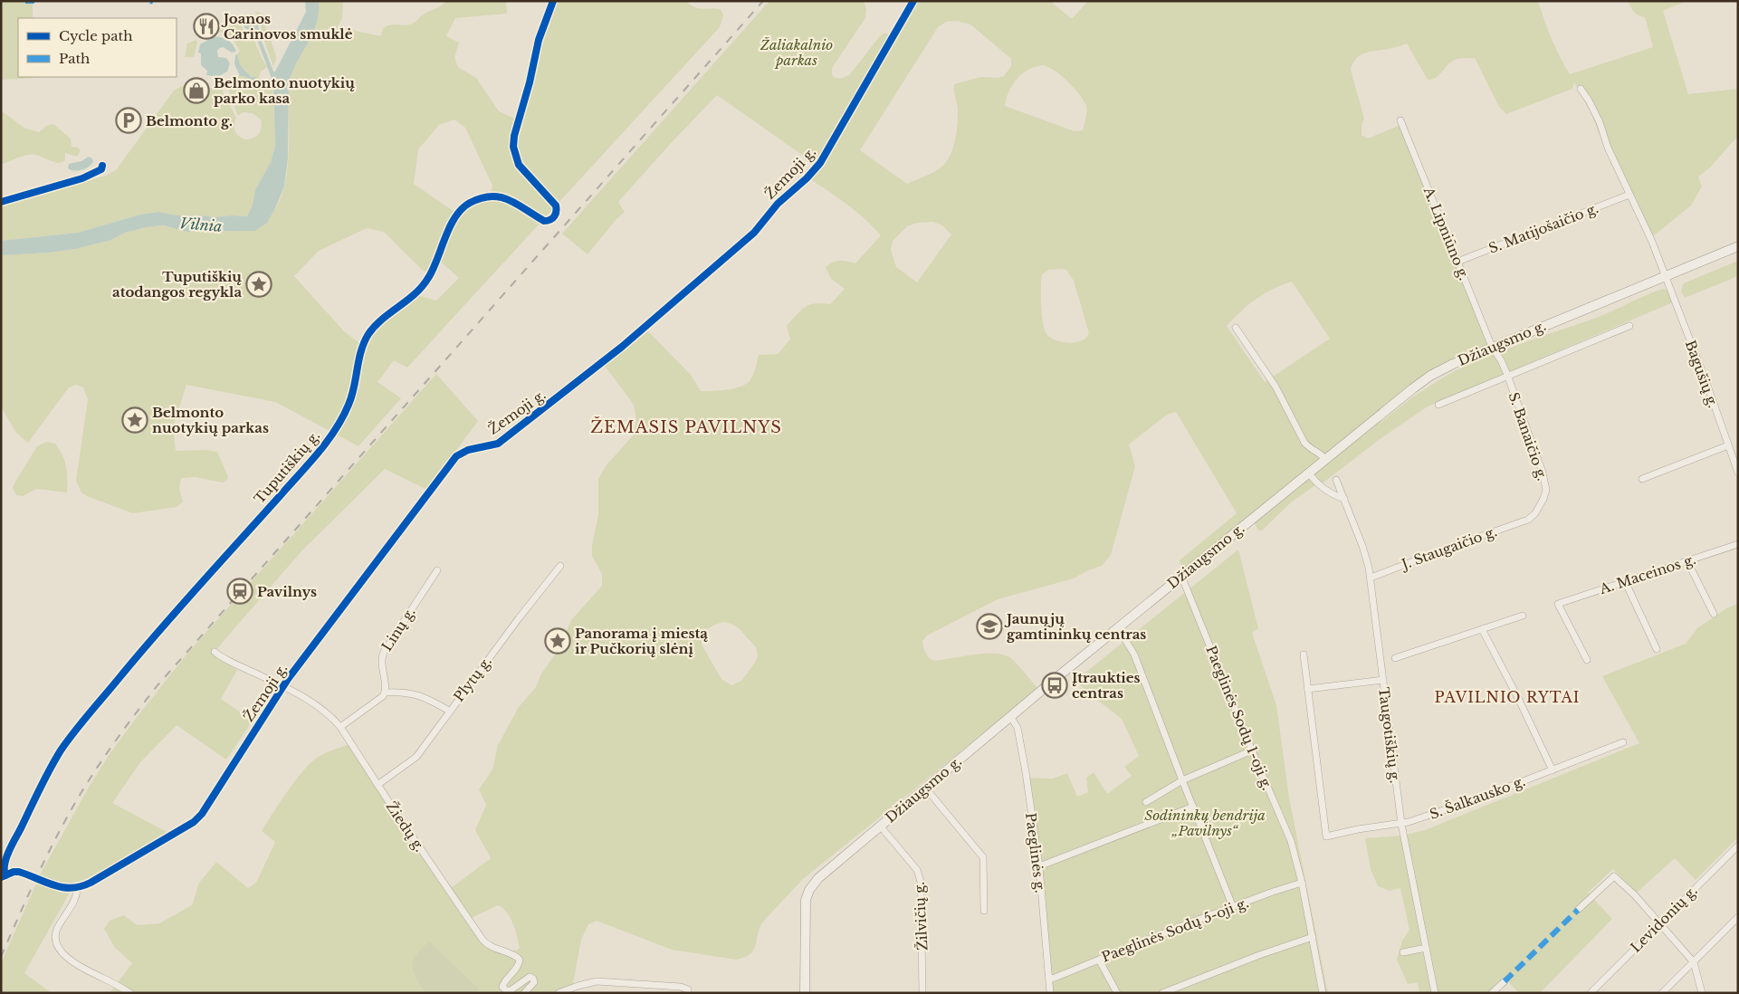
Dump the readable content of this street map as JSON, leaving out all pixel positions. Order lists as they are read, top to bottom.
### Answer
{
  "streets": {
    "street": [
      "Žemoji g.",
      "S. Matijošaičio g.",
      "A. Lipniūno g.",
      "Džiaugsmo g.",
      "Bagušių g.",
      "S. Banaičio g.",
      "Tuputiškių g.",
      "J. Staugaičio g.",
      "A. Maceinos g.",
      "Linų g.",
      "Plytų g.",
      "Paeglinės Sodų 1-oji g.",
      "Taugotiškių g.",
      "S. Šalkausko g.",
      "Žiedų g.",
      "Paeglinės g.",
      "Žilvičių g.",
      "Levidonių g.",
      "Paeglinės Sodų 5-oji g."
    ]
  },
  "crossings": [
    ["Žemoji g.", "Žiedų g."],
    ["S. Matijošaičio g.", "A. Lipniūno g."],
    ["S. Matijošaičio g.", "Bagušių g."],
    ["A. Lipniūno g.", "Džiaugsmo g."],
    ["A. Lipniūno g.", "S. Banaičio g."],
    ["Džiaugsmo g.", "Bagušių g."],
    ["Džiaugsmo g.", "S. Banaičio g."],
    ["Džiaugsmo g.", "Paeglinės Sodų 1-oji g."],
    ["Džiaugsmo g.", "Paeglinės g."],
    ["Džiaugsmo g.", "Žilvičių g."],
    ["S. Banaičio g.", "J. Staugaičio g."],
    ["J. Staugaičio g.", "Taugotiškių g."],
    ["Plytų g.", "Žiedų g."],
    ["Paeglinės Sodų 1-oji g.", "Paeglinės Sodų 5-oji g."],
    ["Taugotiškių g.", "S. Šalkausko g."],
    ["Paeglinės g.", "Paeglinės Sodų 5-oji g."]
  ],
  "districts": ["ŽEMASIS PAVILNYS", "PAVILNIO RYTAI"],
  "water": ["Vilnia"],
  "parks": ["Žaliakalnio parkas", "Sodininkų bendrija „Pavilnys“"],
  "places": {
    "restaurant": ["Joanos Carinovos smuklė"],
    "shop": ["Belmonto nuotykių parko kasa"],
    "parking": ["Belmonto g."],
    "place": ["Tuputiškių atodangos regykla", "Belmonto nuotykių parkas", "Panorama į miestą ir Pučkorių slėnį"],
    "station": ["Pavilnys"],
    "school or university": ["Jaunųjų gamtininkų centras"],
    "bus stop": ["Įtraukties centras"]
  },
  "legend": ["Cycle path", "Path"]
}
